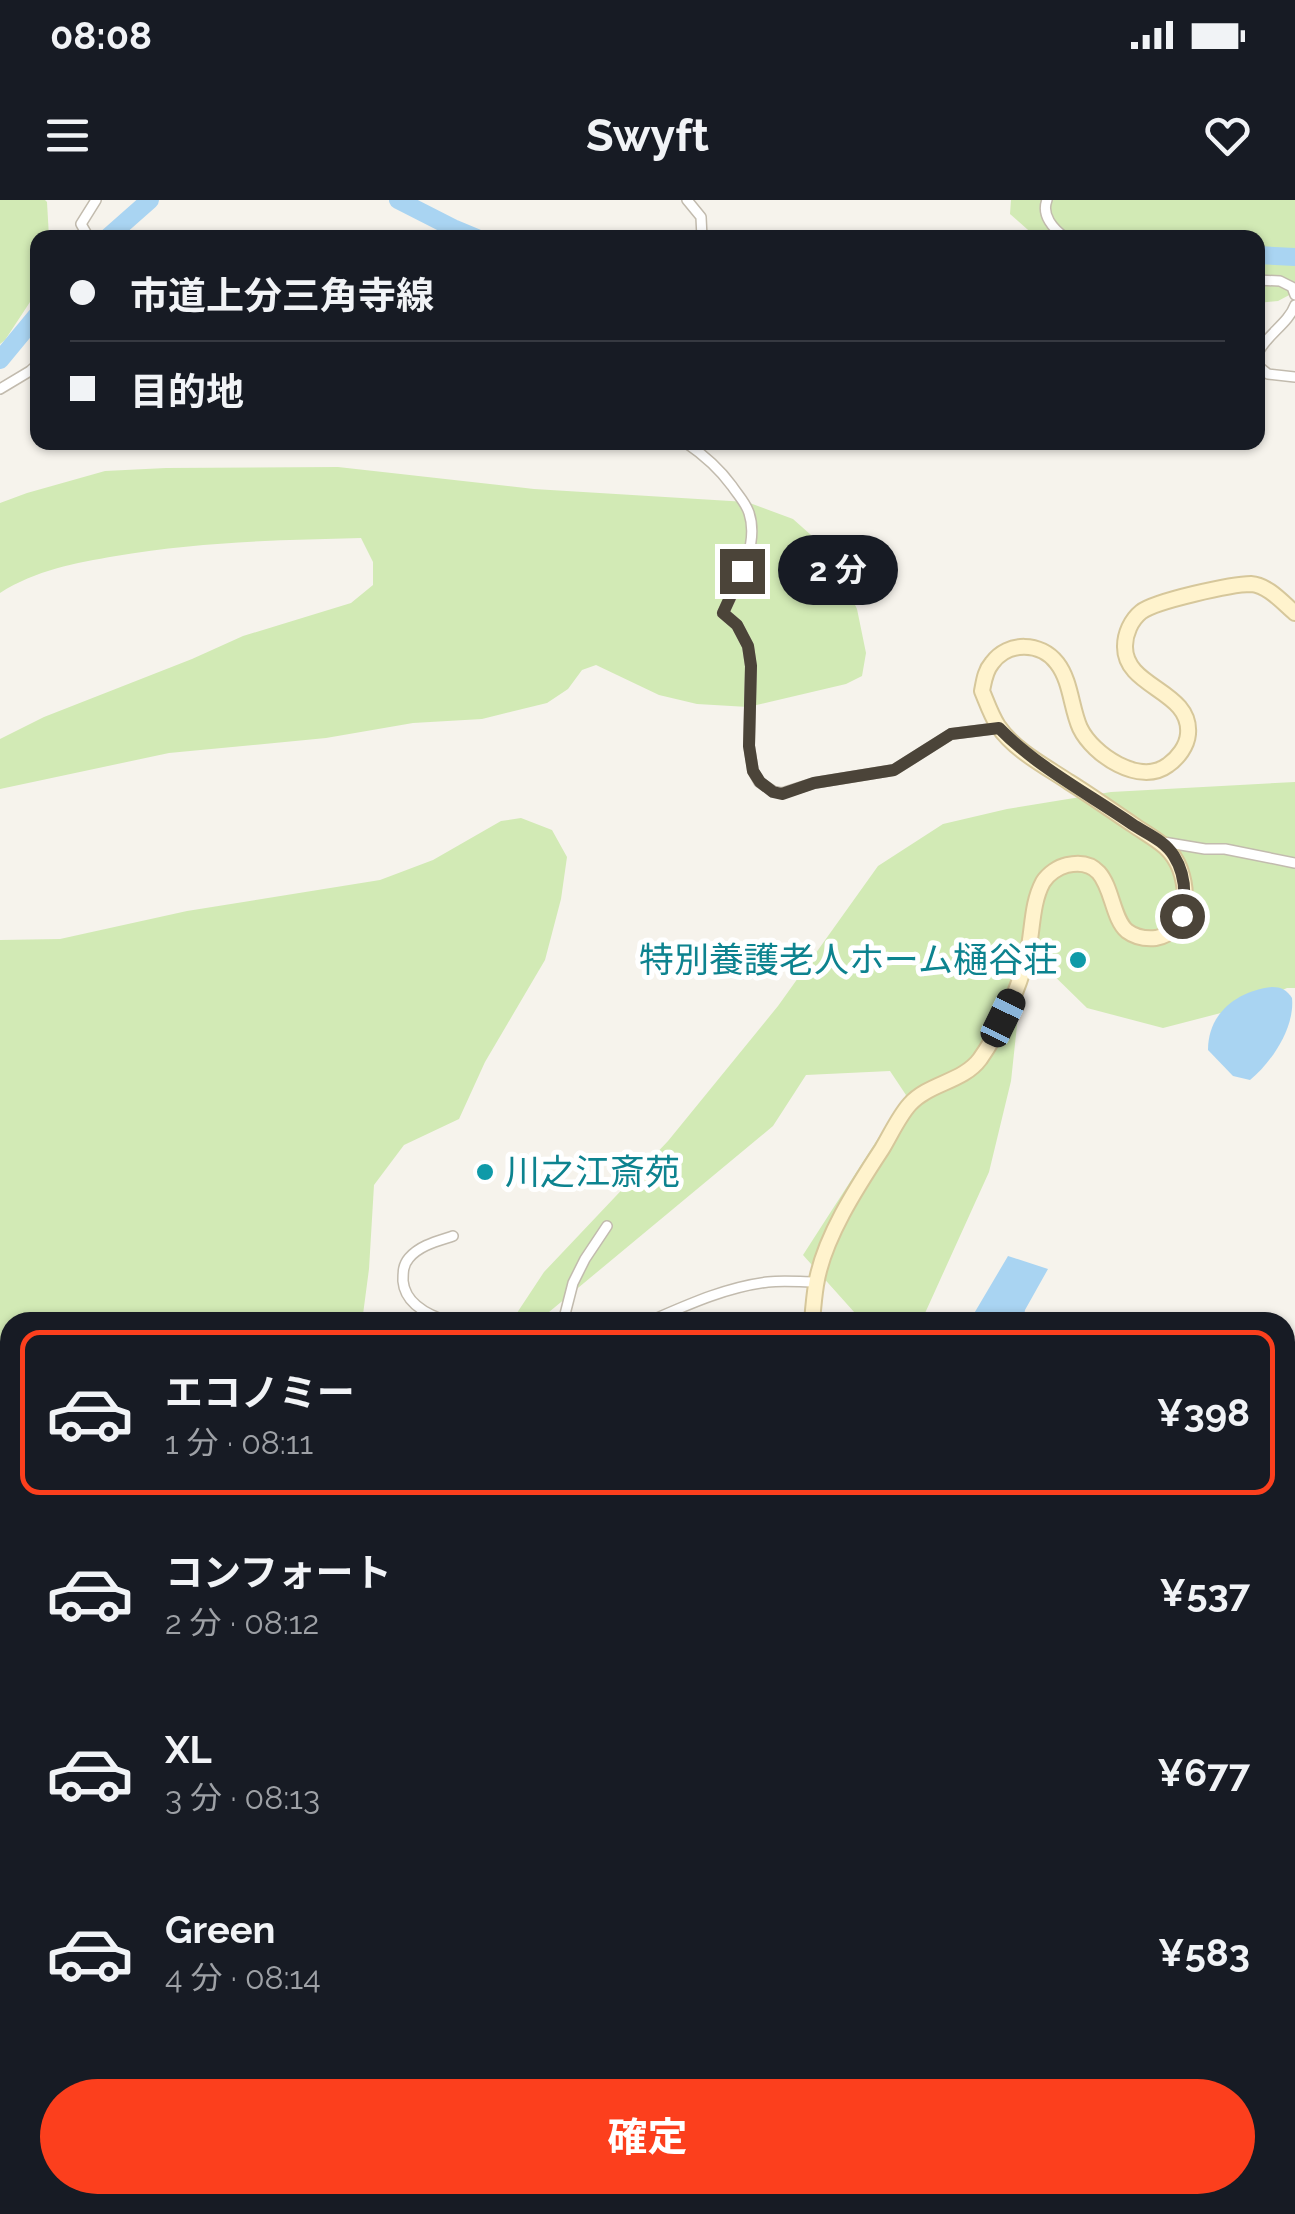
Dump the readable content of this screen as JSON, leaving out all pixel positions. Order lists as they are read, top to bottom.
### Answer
{
  "places": ["特別養護老人ホーム樋谷荘", "川之江斎苑"],
  "page": {
    "status": "08:08",
    "header": "Swyft",
    "banner": ["市道上分三角寺線", "目的地"],
    "bubble": "2 分",
    "list": [
      {
        "name": "エコノミー",
        "note": "1 分 · 08:11",
        "value": "¥398"
      },
      {
        "name": "コンフォート",
        "note": "2 分 · 08:12",
        "value": "¥537"
      },
      {
        "name": "XL",
        "note": "3 分 · 08:13",
        "value": "¥677"
      },
      {
        "name": "Green",
        "note": "4 分 · 08:14",
        "value": "¥583"
      }
    ],
    "buttons": "確定"
  }
}
